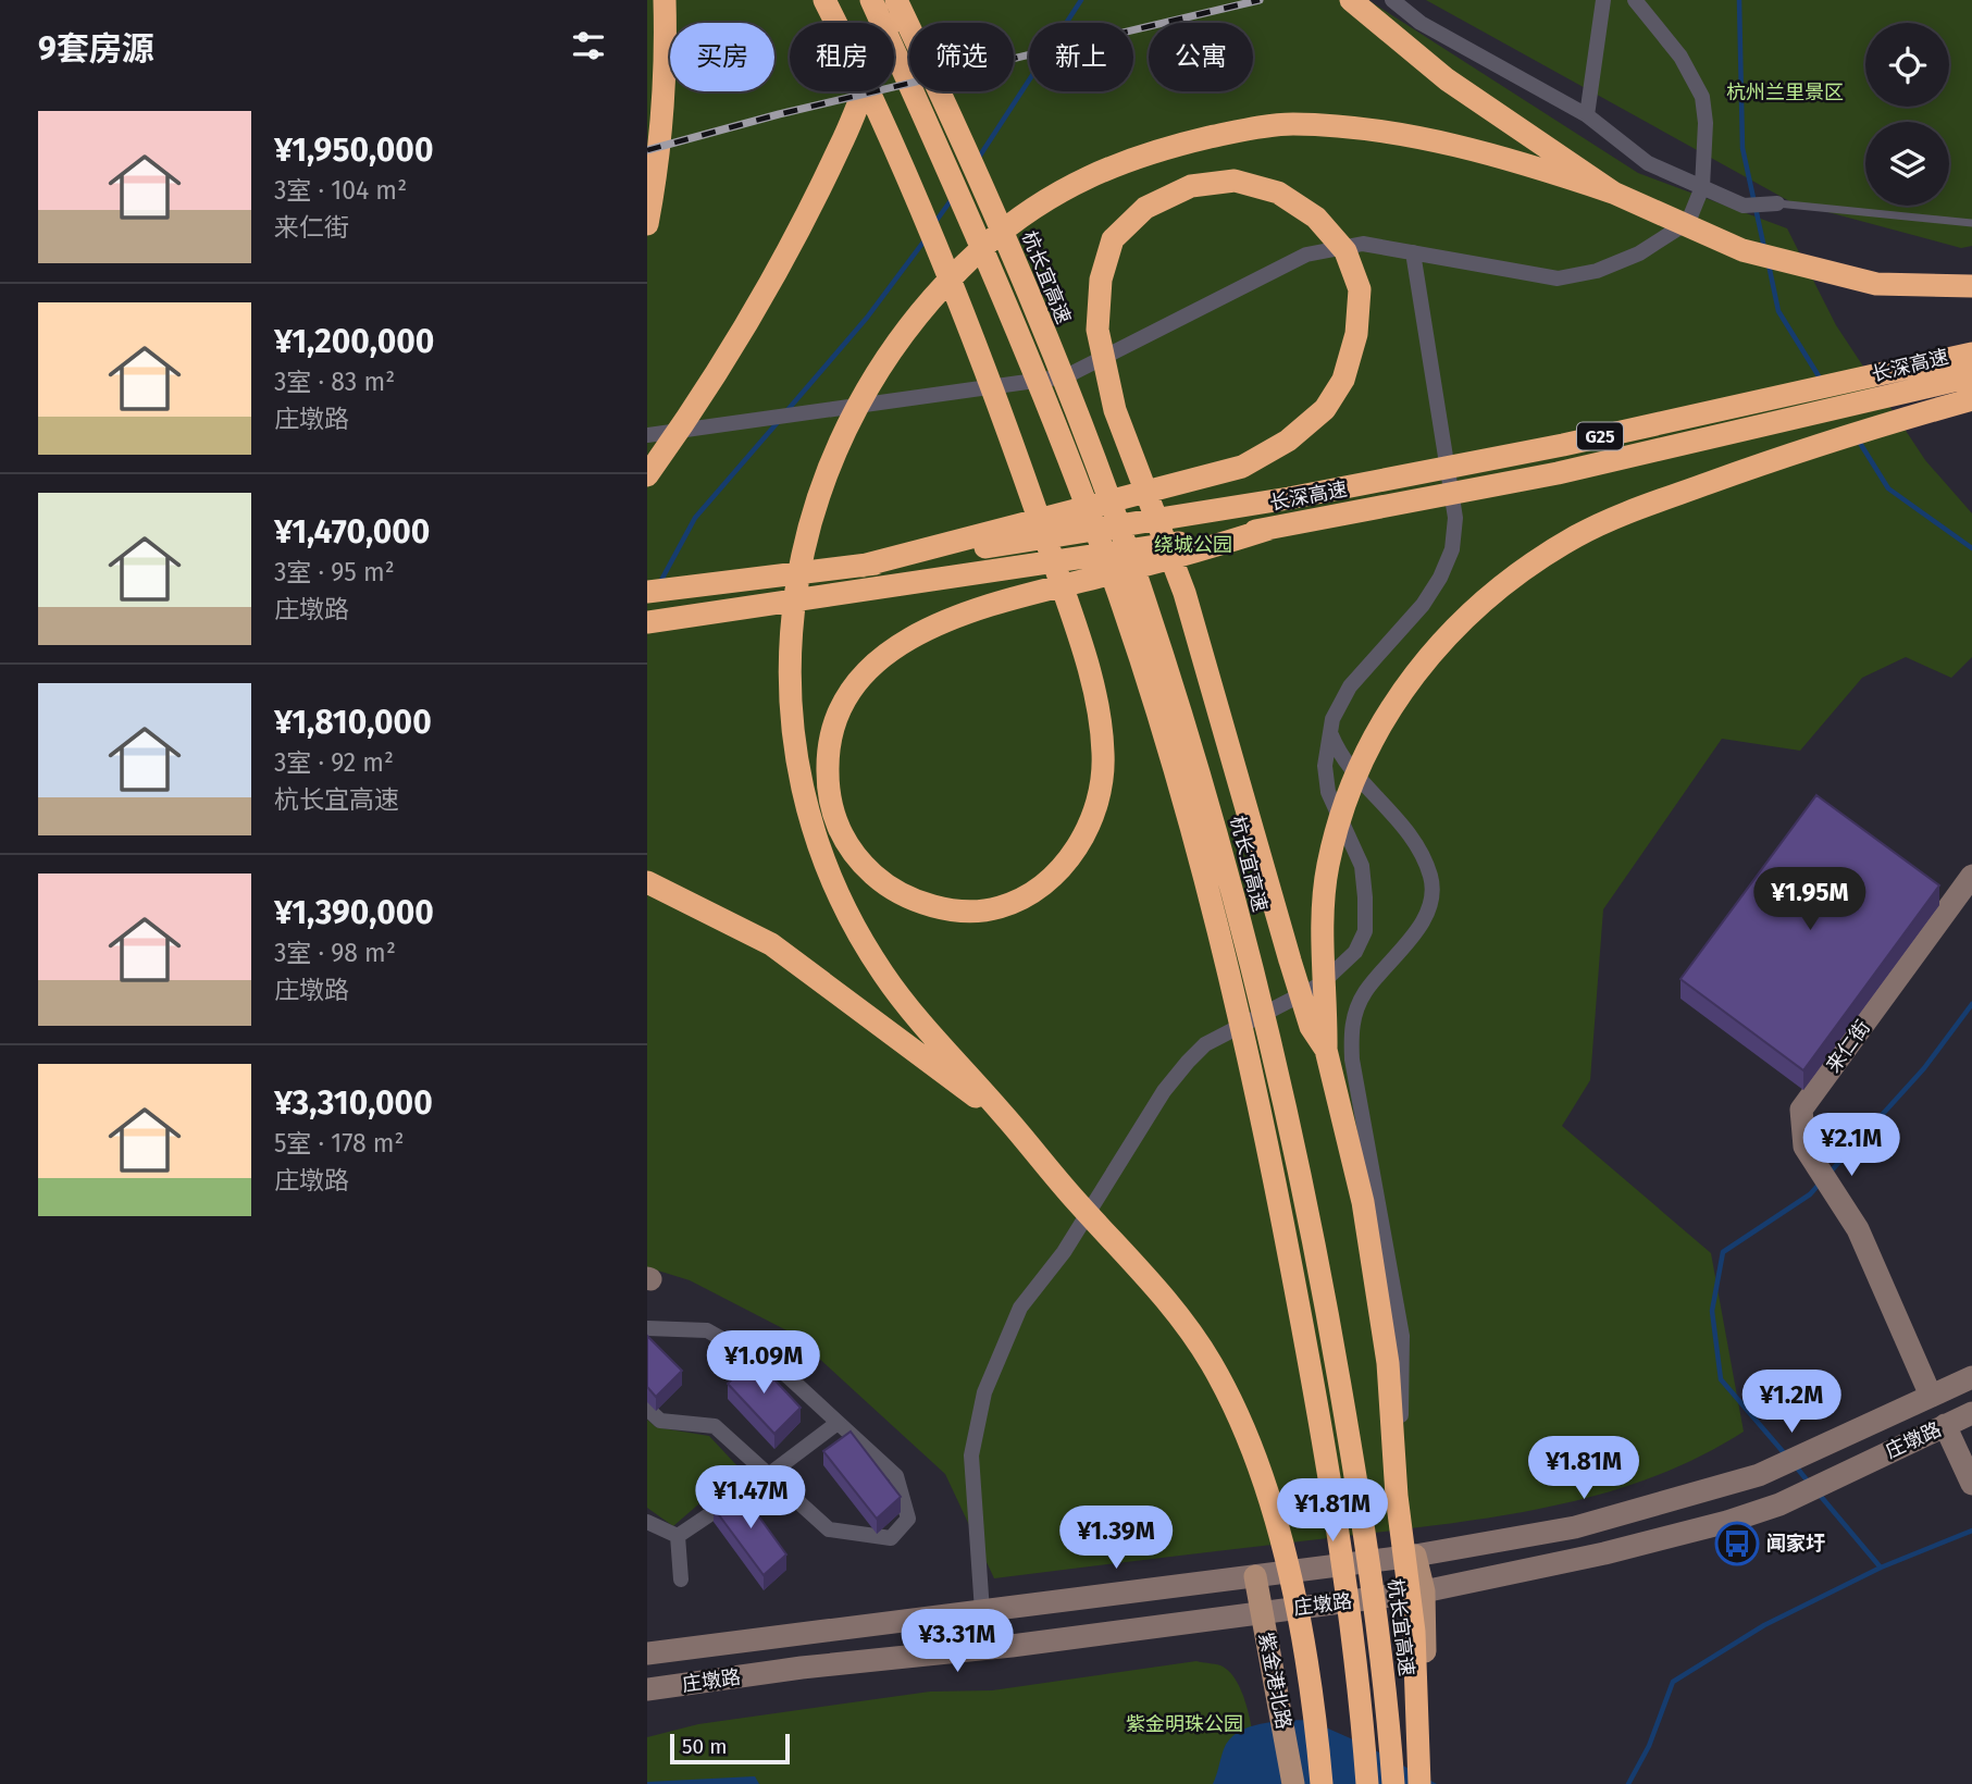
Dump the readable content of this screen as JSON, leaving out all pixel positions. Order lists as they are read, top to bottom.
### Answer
{
  "streets": {
    "highway": ["杭长宜高速", "长深高速", "G25"],
    "main road": ["来仁街", "庄墩路", "紫金港北路"]
  },
  "crossings": [
    ["来仁街", "庄墩路"],
    ["庄墩路", "紫金港北路"]
  ],
  "parks": ["杭州兰里景区", "绕城公园", "紫金明珠公园"],
  "places": {
    "bus stop": ["闻家圩"]
  },
  "scale_bar": "50 m",
  "page": {
    "heading": "9套房源",
    "chip": [
      "买房",
      "租房",
      "筛选",
      "新上",
      "公寓"
    ],
    "list": [
      {
        "name": "¥1,950,000",
        "note": "3室 · 104 m² · 来仁街"
      },
      {
        "name": "¥1,200,000",
        "note": "3室 · 83 m² · 庄墩路"
      },
      {
        "name": "¥1,470,000",
        "note": "3室 · 95 m² · 庄墩路"
      },
      {
        "name": "¥1,810,000",
        "note": "3室 · 92 m² · 杭长宜高速"
      },
      {
        "name": "¥1,390,000",
        "note": "3室 · 98 m² · 庄墩路"
      },
      {
        "name": "¥3,310,000",
        "note": "5室 · 178 m² · 庄墩路"
      }
    ],
    "price": [
      "¥1.95M",
      "¥2.1M",
      "¥1.09M",
      "¥1.2M",
      "¥1.81M",
      "¥1.47M",
      "¥1.81M",
      "¥1.39M",
      "¥3.31M"
    ],
    "scale": "50 m"
  }
}
